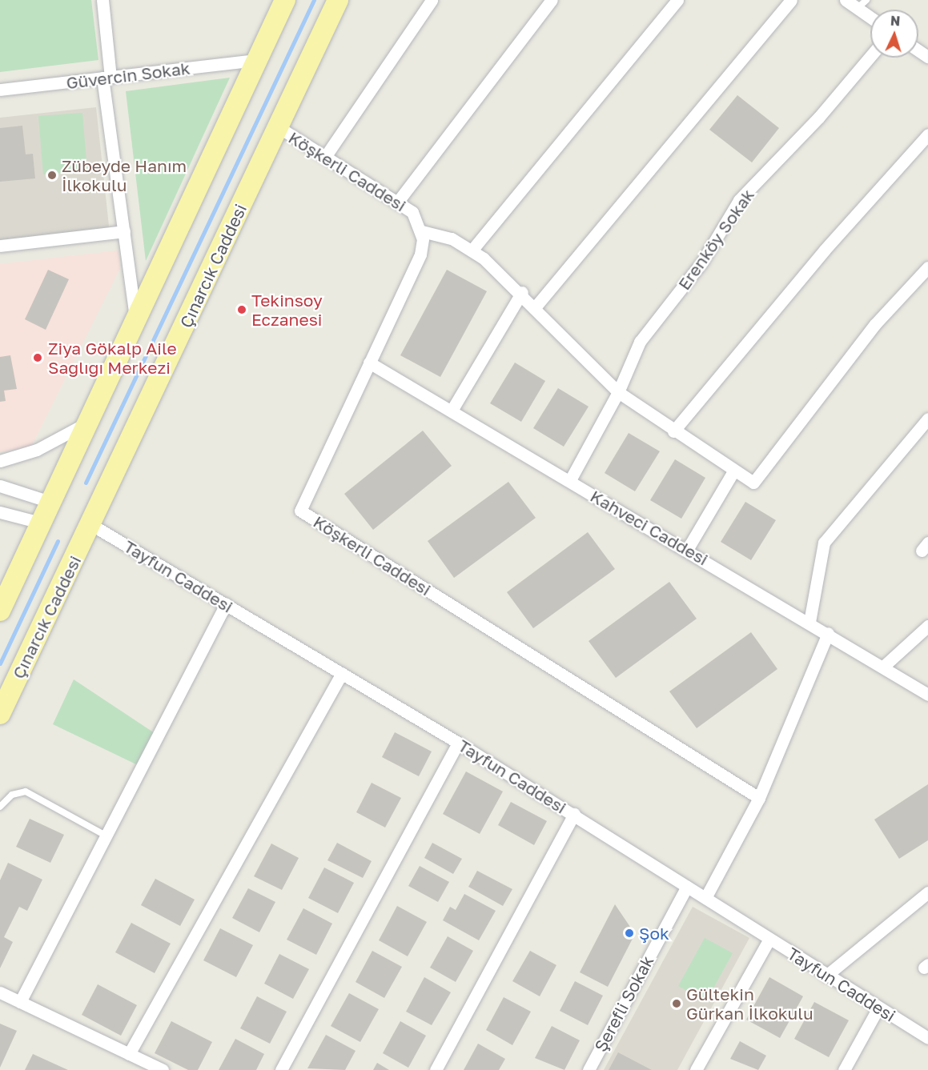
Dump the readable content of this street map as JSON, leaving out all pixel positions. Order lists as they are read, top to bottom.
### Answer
{
  "streets": {
    "main road": ["Çınarcık Caddesi"],
    "street": [
      "Güvercin Sokak",
      "Köşkerli Caddesi",
      "Erenköy Sokak",
      "Kahveci Caddesi",
      "Tayfun Caddesi",
      "Şerefli Sokak"
    ]
  },
  "crossings": [
    ["Köşkerli Caddesi", "Çınarcık Caddesi"],
    ["Köşkerli Caddesi", "Kahveci Caddesi"],
    ["Erenköy Sokak", "Kahveci Caddesi"],
    ["Çınarcık Caddesi", "Tayfun Caddesi"],
    ["Tayfun Caddesi", "Şerefli Sokak"]
  ],
  "places": [
    "Zübeyde Hanım İlkokulu",
    "Tekinsoy Eczanesi",
    "Ziya Gökalp Aile Sağlığı Merkezi",
    "Şok",
    "Gültekin Gürkan İlkokulu"
  ],
  "north": "top"
}
